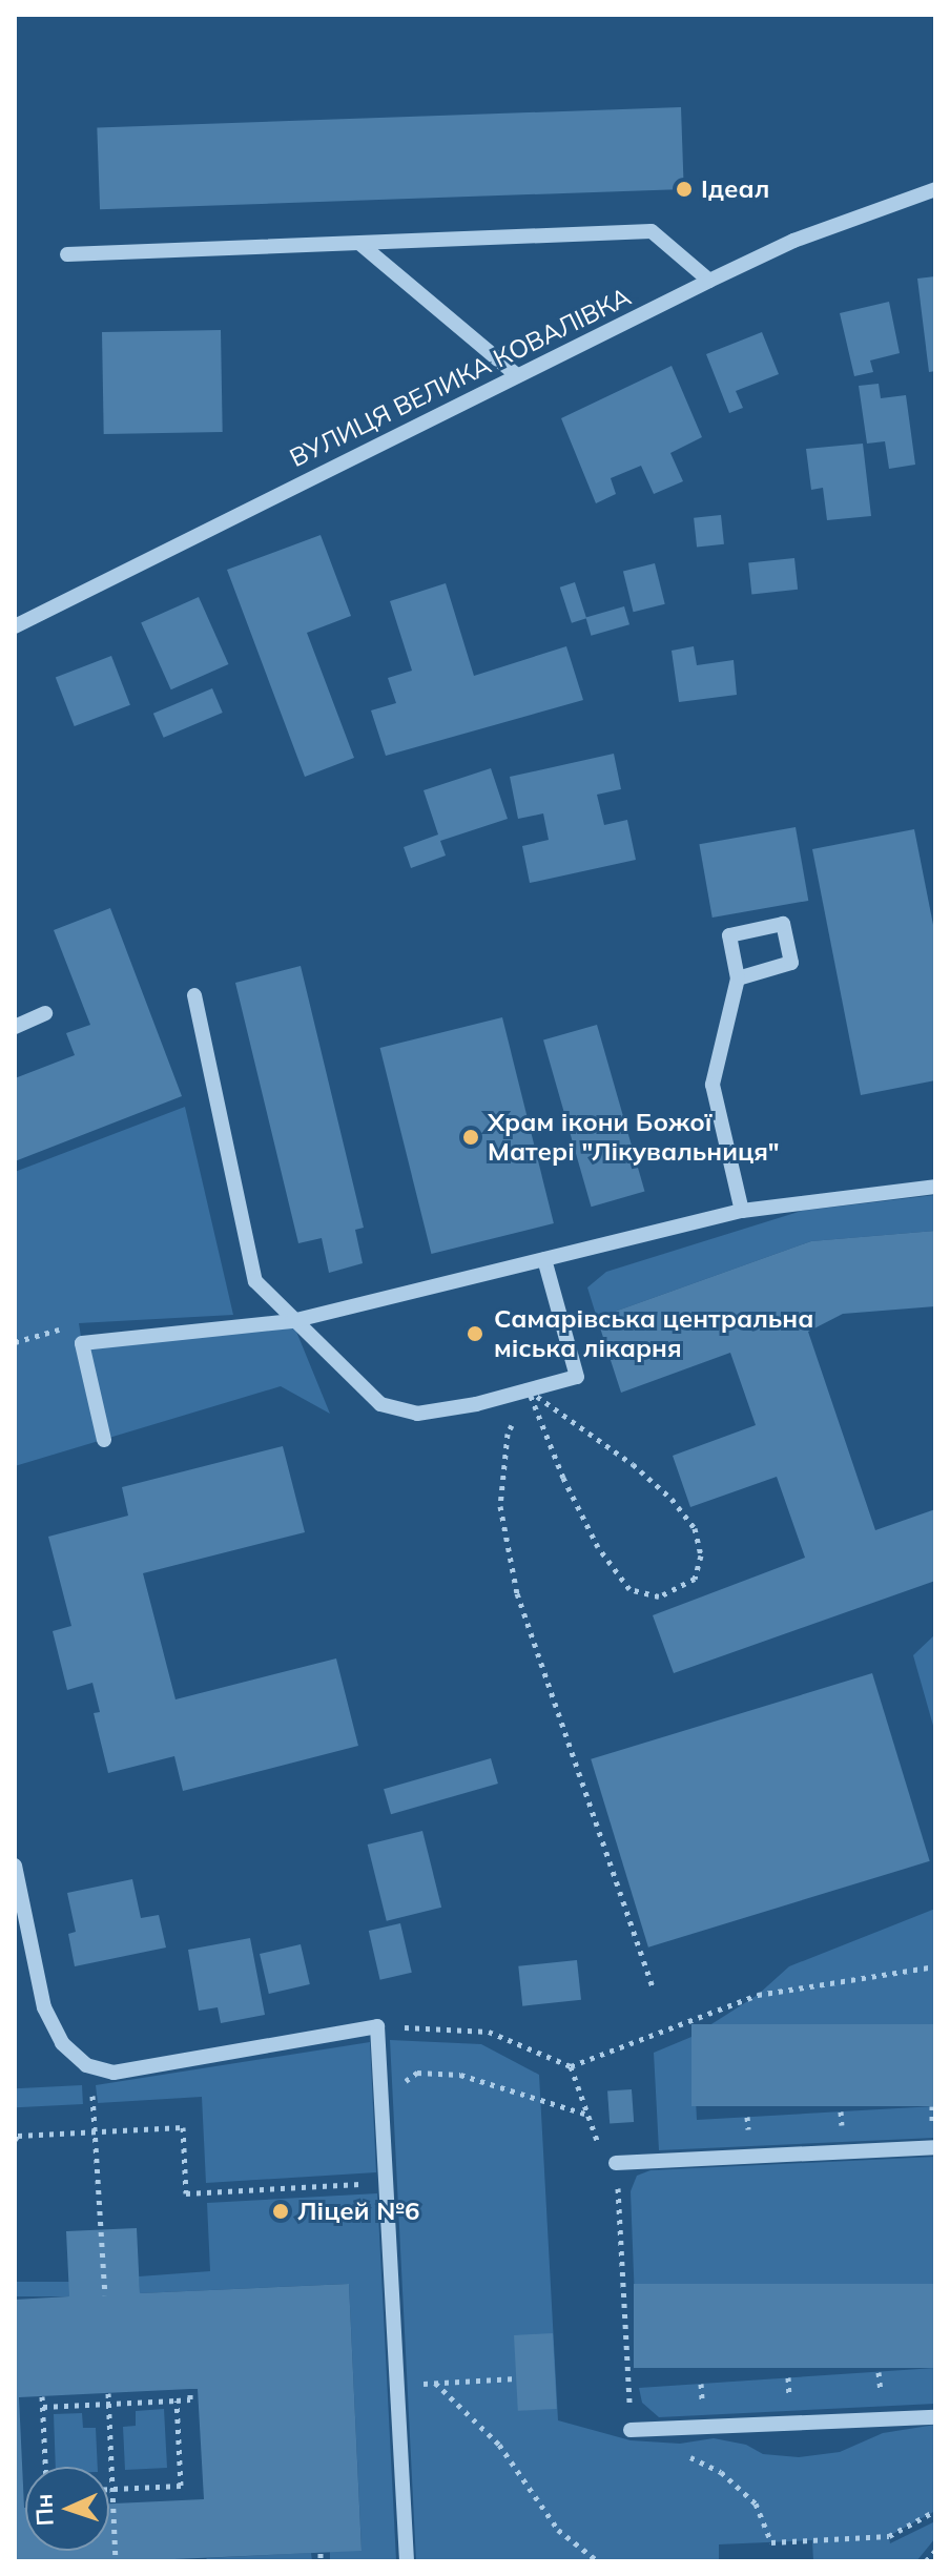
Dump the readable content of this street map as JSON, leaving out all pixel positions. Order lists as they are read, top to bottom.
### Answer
{
  "streets": {
    "street": ["ВУЛИЦЯ ВЕЛИКА КОВАЛІВКА"]
  },
  "places": [
    "Ідеал",
    "Храм ікони Божої Матері \"Лікувальниця\"",
    "Самарівська центральна міська лікарня",
    "Ліцей №6"
  ],
  "north": "left"
}
